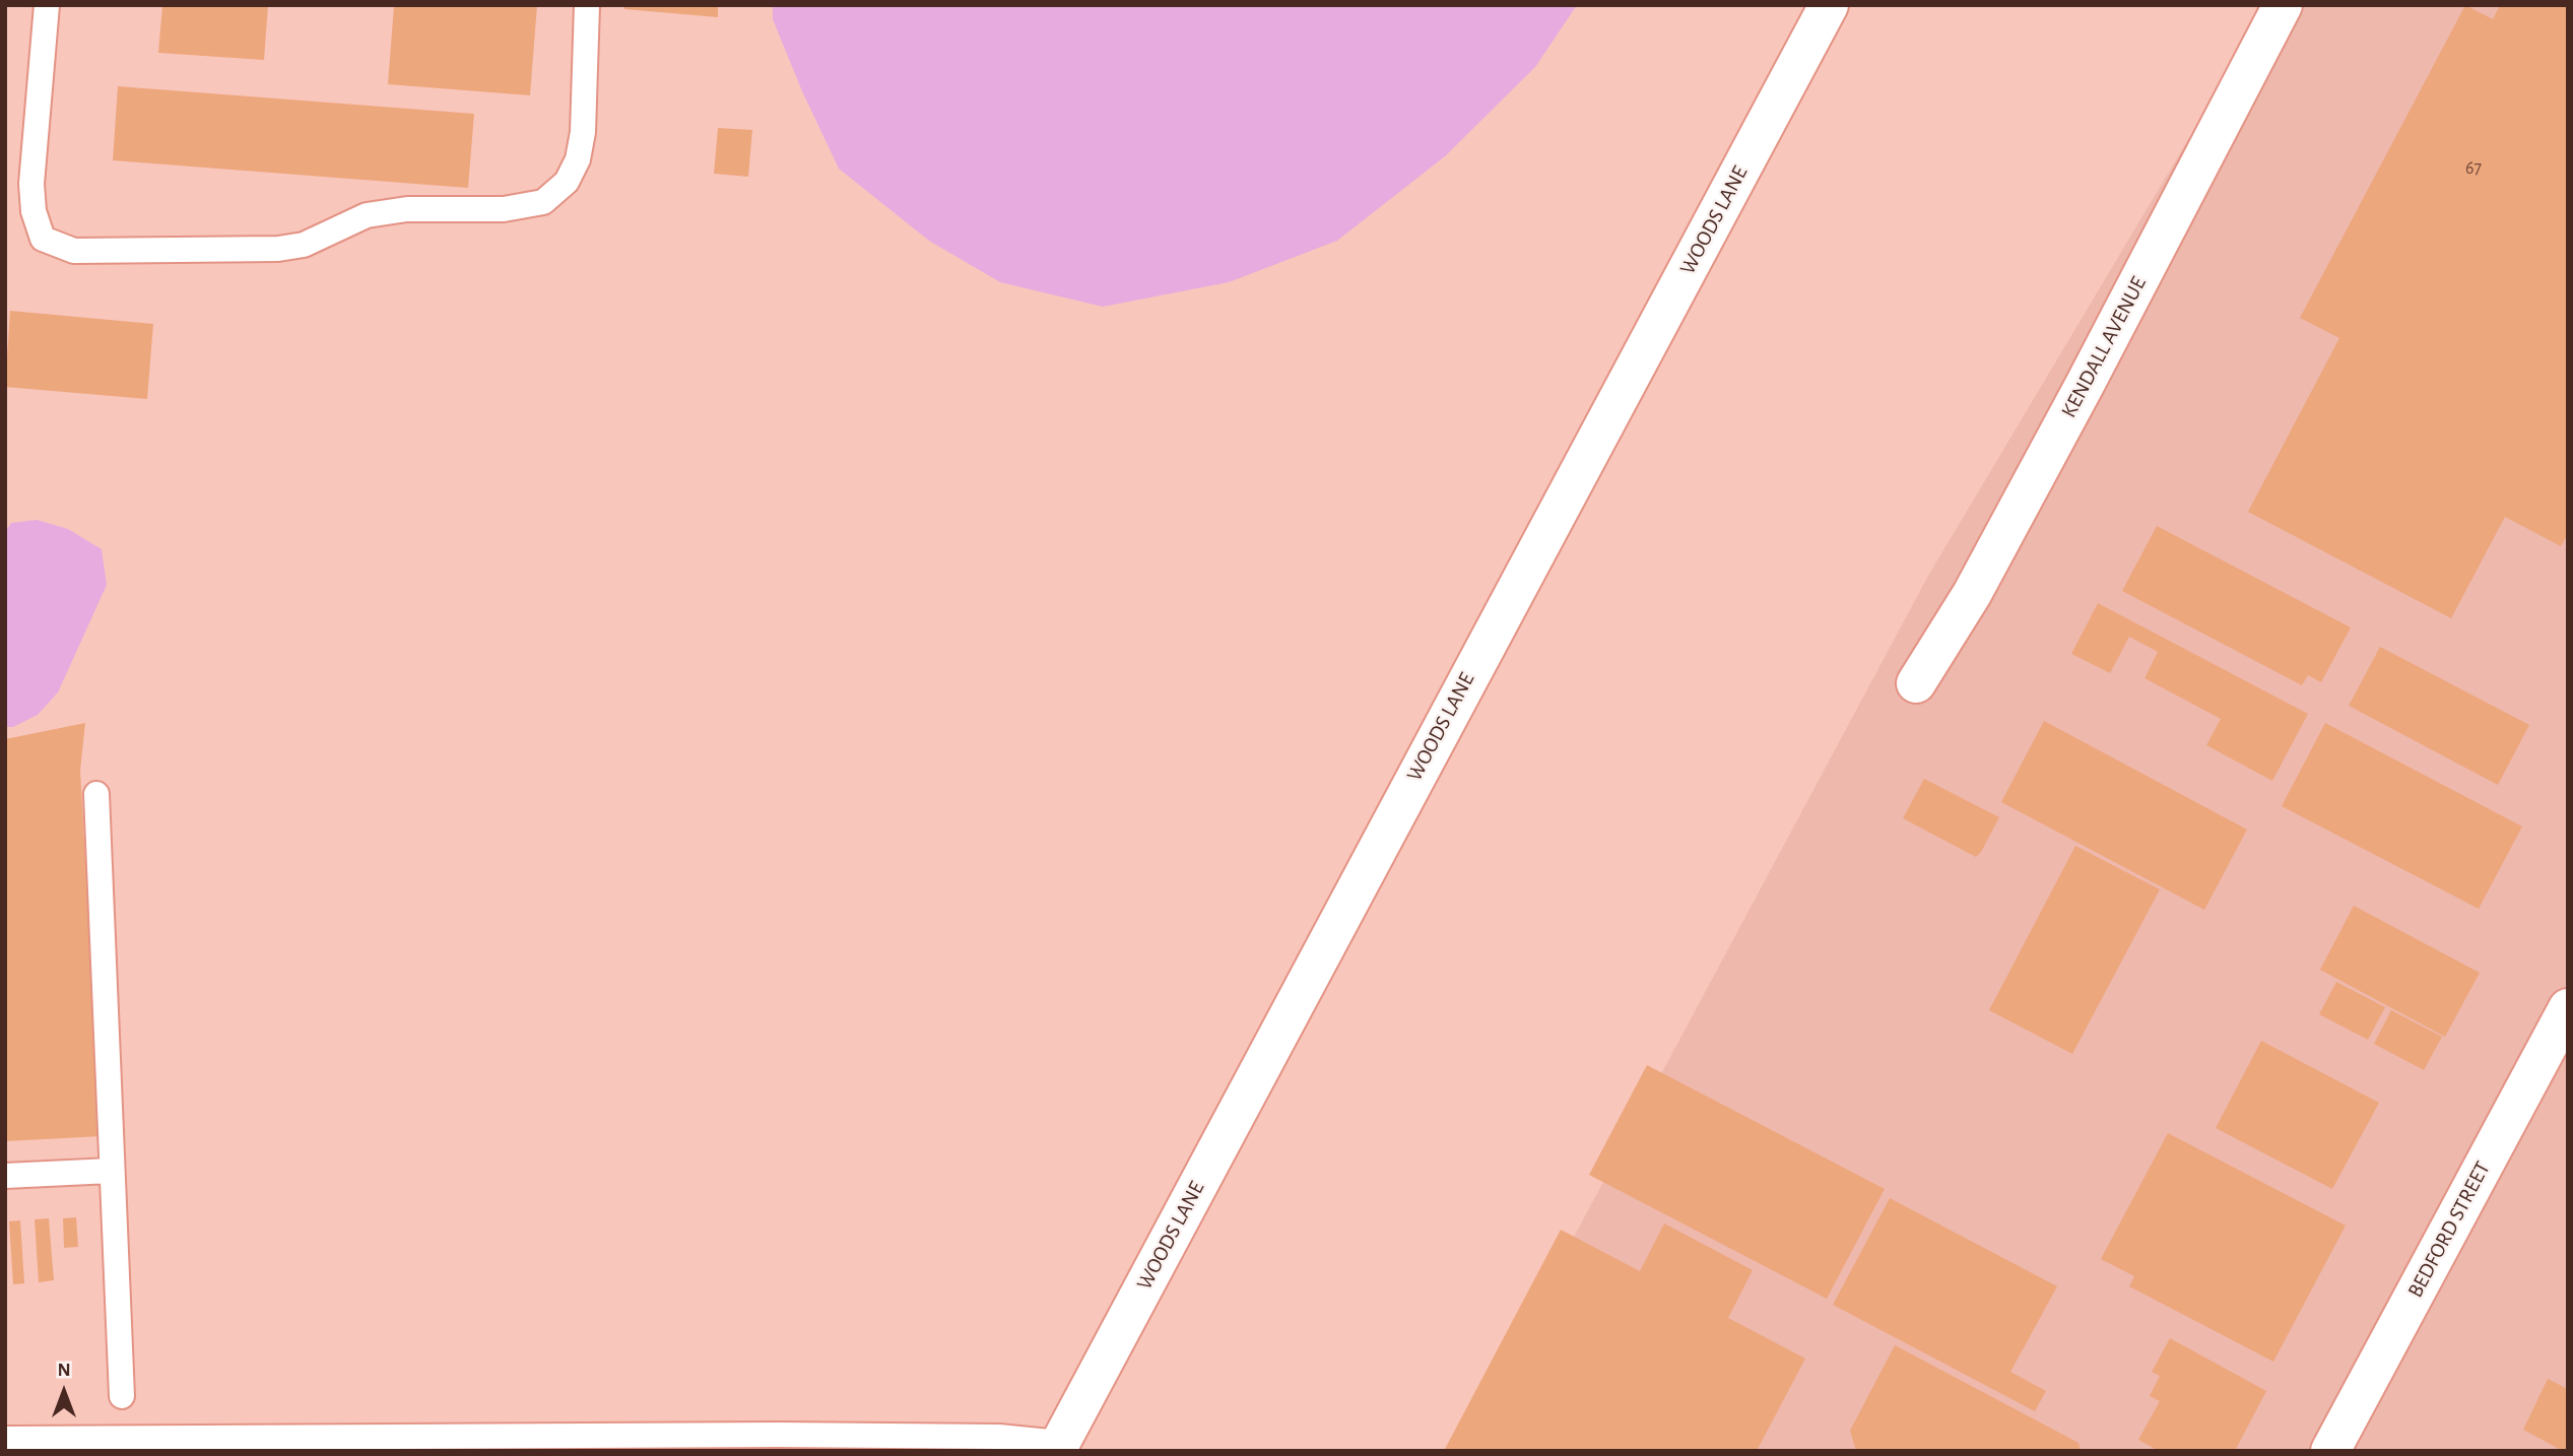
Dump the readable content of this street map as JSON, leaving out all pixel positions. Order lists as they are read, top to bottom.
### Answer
{
  "streets": {
    "street": ["WOODS LANE", "KENDALL AVENUE", "BEDFORD STREET"]
  },
  "house_numbers": ["67"],
  "north": "top"
}
